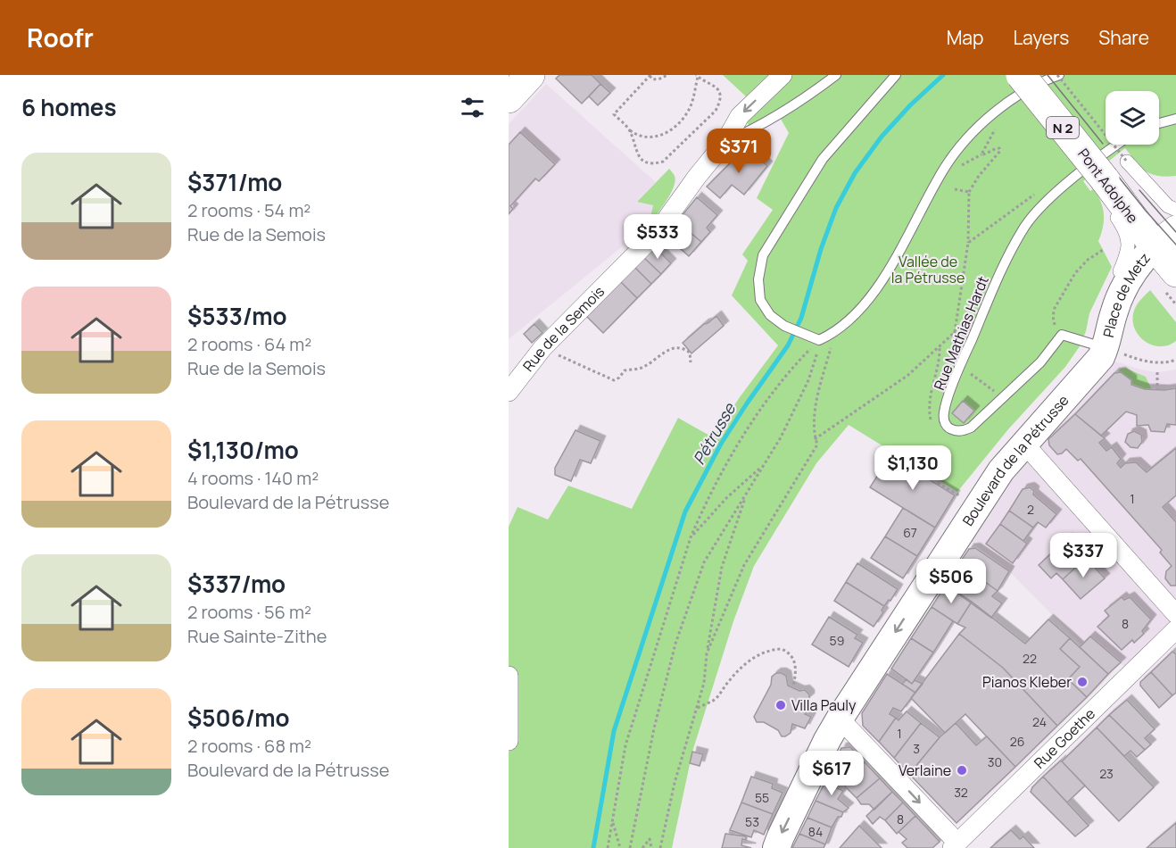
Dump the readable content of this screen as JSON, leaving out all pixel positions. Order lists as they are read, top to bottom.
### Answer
{
  "streets": {
    "main road": [
      "N 2",
      "Pont Adolphe",
      "Place de Metz",
      "Boulevard de la Pétrusse"
    ],
    "street": ["Rue de la Semois", "Rue Goethe"],
    "lane": ["Rue Mathias Hardt"]
  },
  "crossings": [
    ["Pont Adolphe", "Place de Metz"],
    ["Place de Metz", "Boulevard de la Pétrusse"]
  ],
  "one_way": ["Boulevard de la Pétrusse"],
  "water": ["Pétrusse"],
  "parks": ["Vallée de la Pétrusse"],
  "places": ["Pianos Kleber", "Villa Pauly", "Verlaine"],
  "house_numbers": [
    "1",
    "2",
    "67",
    "8",
    "59",
    "22",
    "24",
    "1",
    "26",
    "3",
    "30",
    "23",
    "32",
    "55",
    "8",
    "53",
    "84"
  ],
  "page": {
    "header": "Roofr",
    "nav": ["Map", "Layers", "Share"],
    "heading": "6 homes",
    "price": [
      "$371",
      "$533",
      "$1,130",
      "$337",
      "$506",
      "$617"
    ],
    "list": [
      {
        "name": "$371/mo",
        "note": "2 rooms · 54 m² · Rue de la Semois"
      },
      {
        "name": "$533/mo",
        "note": "2 rooms · 64 m² · Rue de la Semois"
      },
      {
        "name": "$1,130/mo",
        "note": "4 rooms · 140 m² · Boulevard de la Pétrusse"
      },
      {
        "name": "$337/mo",
        "note": "2 rooms · 56 m² · Rue Sainte-Zithe"
      },
      {
        "name": "$506/mo",
        "note": "2 rooms · 68 m² · Boulevard de la Pétrusse"
      }
    ]
  }
}
